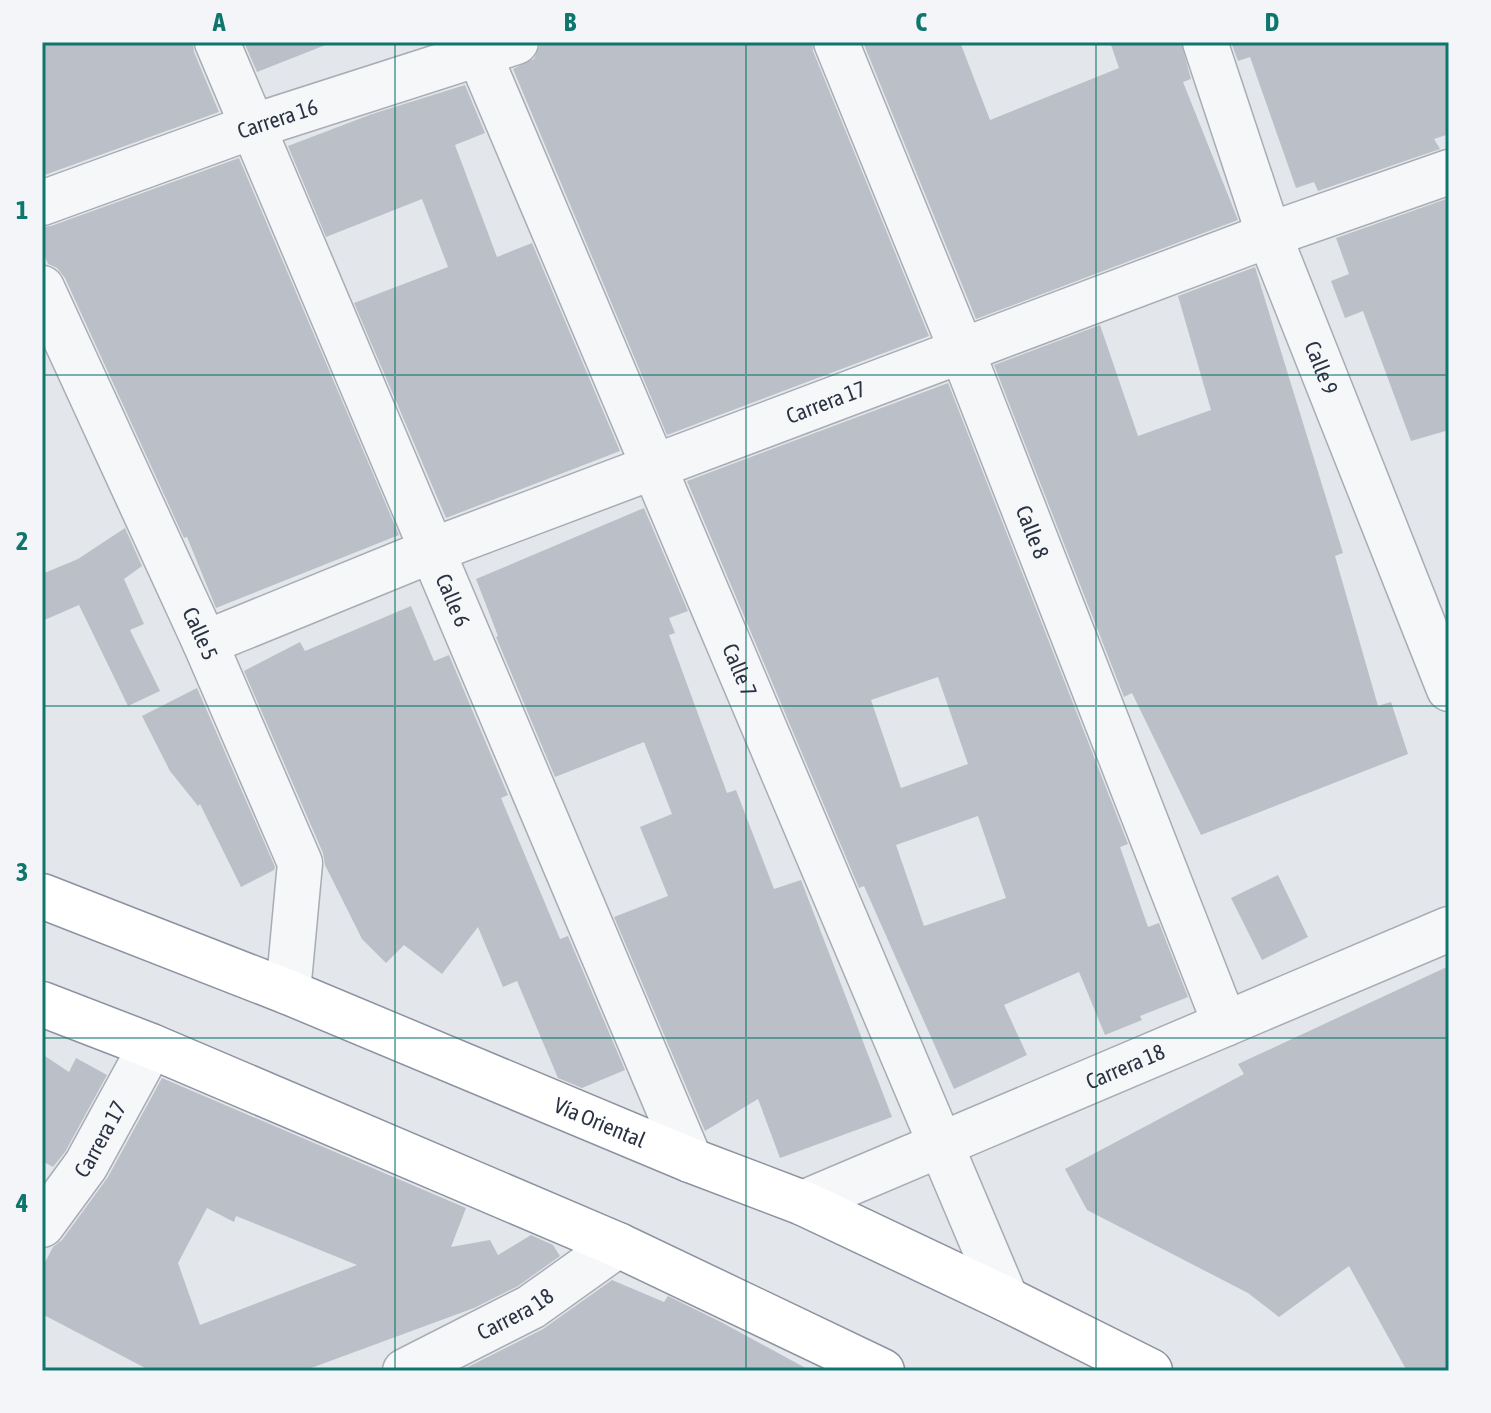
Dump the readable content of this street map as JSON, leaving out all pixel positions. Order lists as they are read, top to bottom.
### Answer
{
  "streets": {
    "highway": ["Vía Oriental"],
    "street": [
      "Carrera 16",
      "Calle 9",
      "Carrera 17",
      "Calle 8",
      "Calle 6",
      "Calle 5",
      "Calle 7",
      "Carrera 18"
    ]
  },
  "crossings": [
    ["Carrera 16", "Calle 6"],
    ["Carrera 16", "Calle 7"],
    ["Calle 9", "Carrera 17"],
    ["Carrera 17", "Calle 8"],
    ["Carrera 17", "Calle 6"],
    ["Carrera 17", "Calle 5"],
    ["Carrera 17", "Calle 7"],
    ["Calle 8", "Carrera 18"],
    ["Calle 6", "Vía Oriental"],
    ["Calle 5", "Vía Oriental"],
    ["Calle 7", "Carrera 18"],
    ["Calle 7", "Vía Oriental"],
    ["Carrera 18", "Vía Oriental"]
  ],
  "grid": {
    "columns": [
      "A",
      "B",
      "C",
      "D"
    ],
    "rows": [
      "1",
      "2",
      "3",
      "4"
    ]
  }
}
